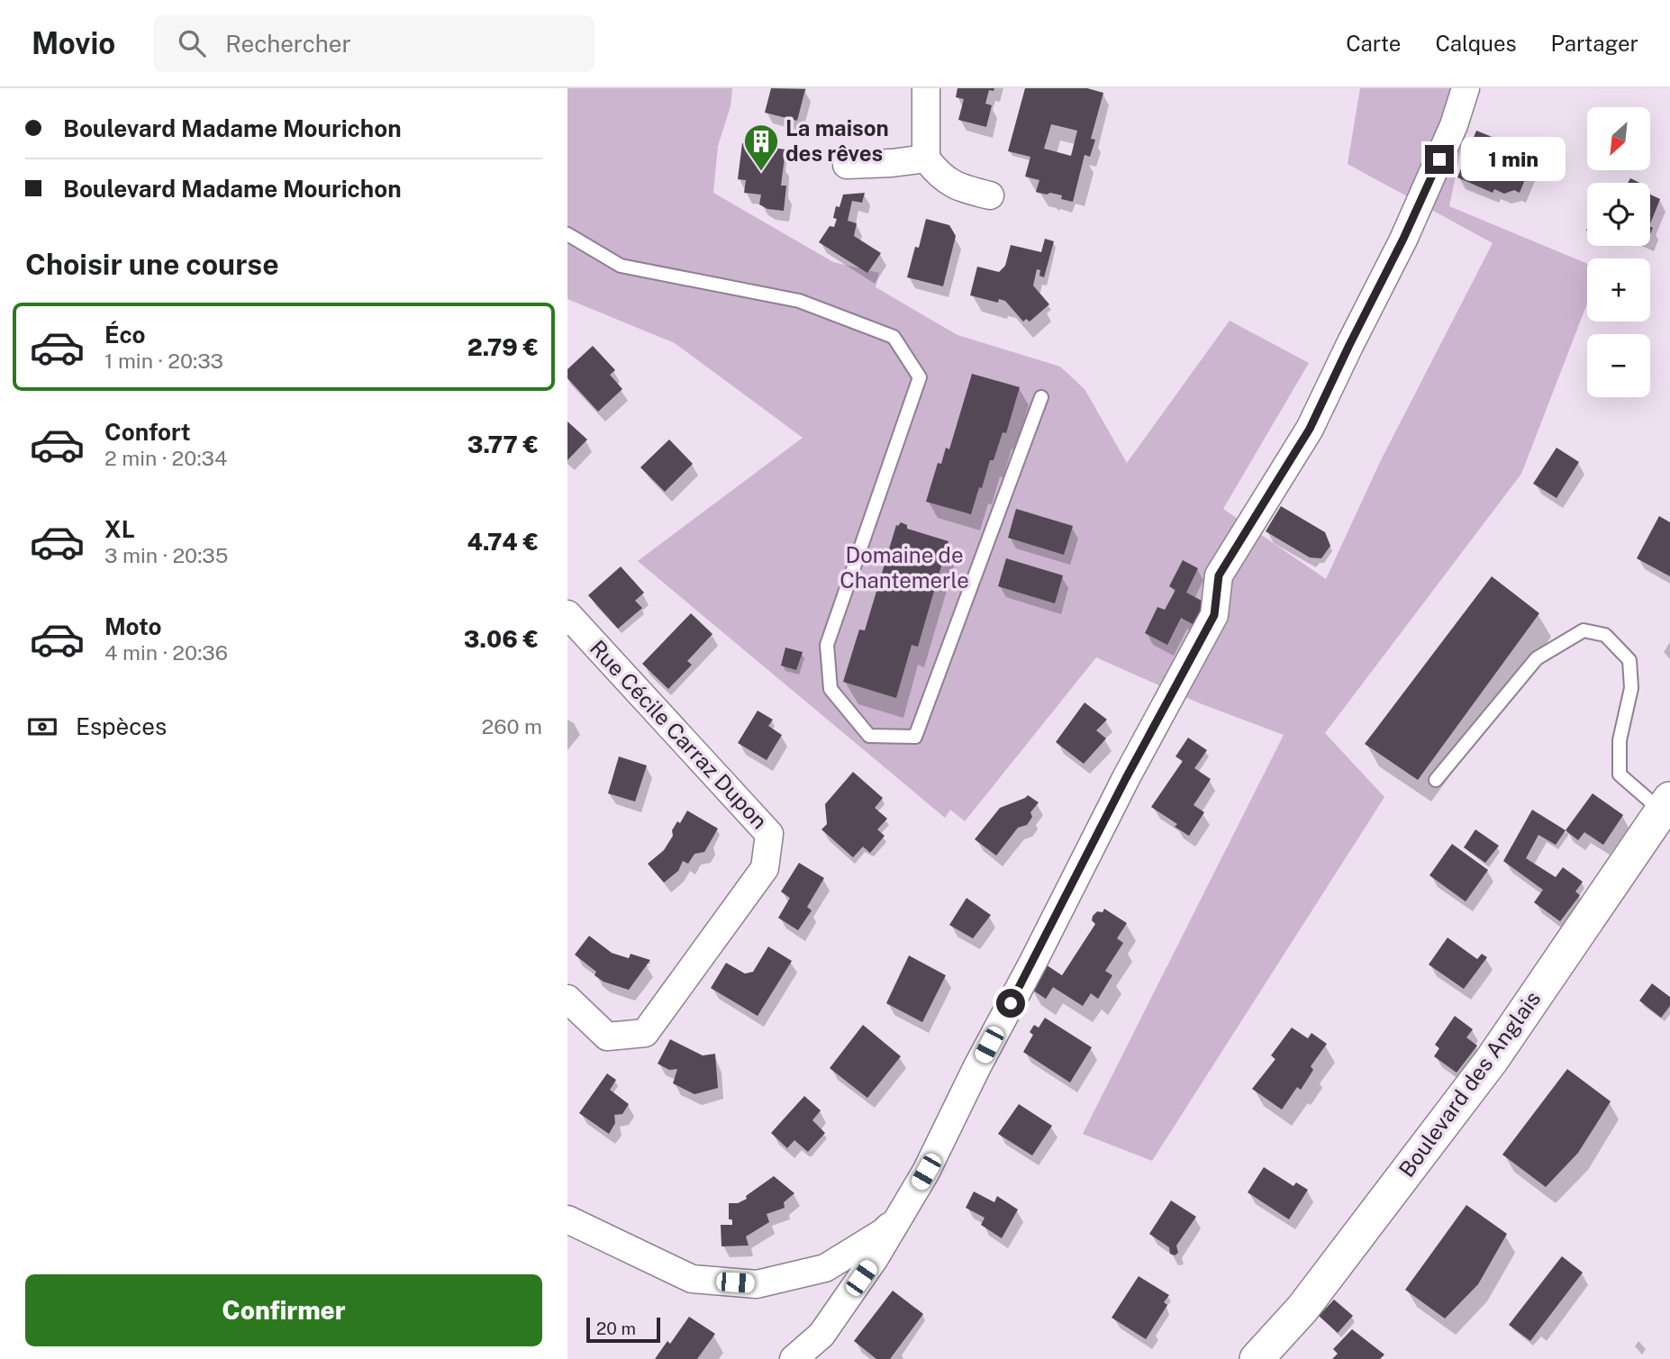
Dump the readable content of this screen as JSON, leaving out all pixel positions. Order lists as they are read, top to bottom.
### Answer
{
  "streets": {
    "street": ["Rue Cécile Carraz Dupon", "Boulevard des Anglais"]
  },
  "parks": ["Domaine de Chantemerle"],
  "places": {
    "building": ["La maison des rêves"]
  },
  "scale_bar": "20 m",
  "north": "bottom left",
  "page": {
    "header": "Movio",
    "search": "Rechercher",
    "nav": ["Carte", "Calques", "Partager"],
    "banner": ["Boulevard Madame Mourichon", "Boulevard Madame Mourichon"],
    "map_buttons": ["+", "−"],
    "bubble": "1 min",
    "heading": "Choisir une course",
    "list": [
      {
        "name": "Éco",
        "note": "1 min · 20:33",
        "value": "2.79 €"
      },
      {
        "name": "Confort",
        "note": "2 min · 20:34",
        "value": "3.77 €"
      },
      {
        "name": "XL",
        "note": "3 min · 20:35",
        "value": "4.74 €"
      },
      {
        "name": "Moto",
        "note": "4 min · 20:36",
        "value": "3.06 €"
      }
    ],
    "pay": ["Espèces", "260 m"],
    "buttons": "Confirmer",
    "scale": "20 m"
  }
}
